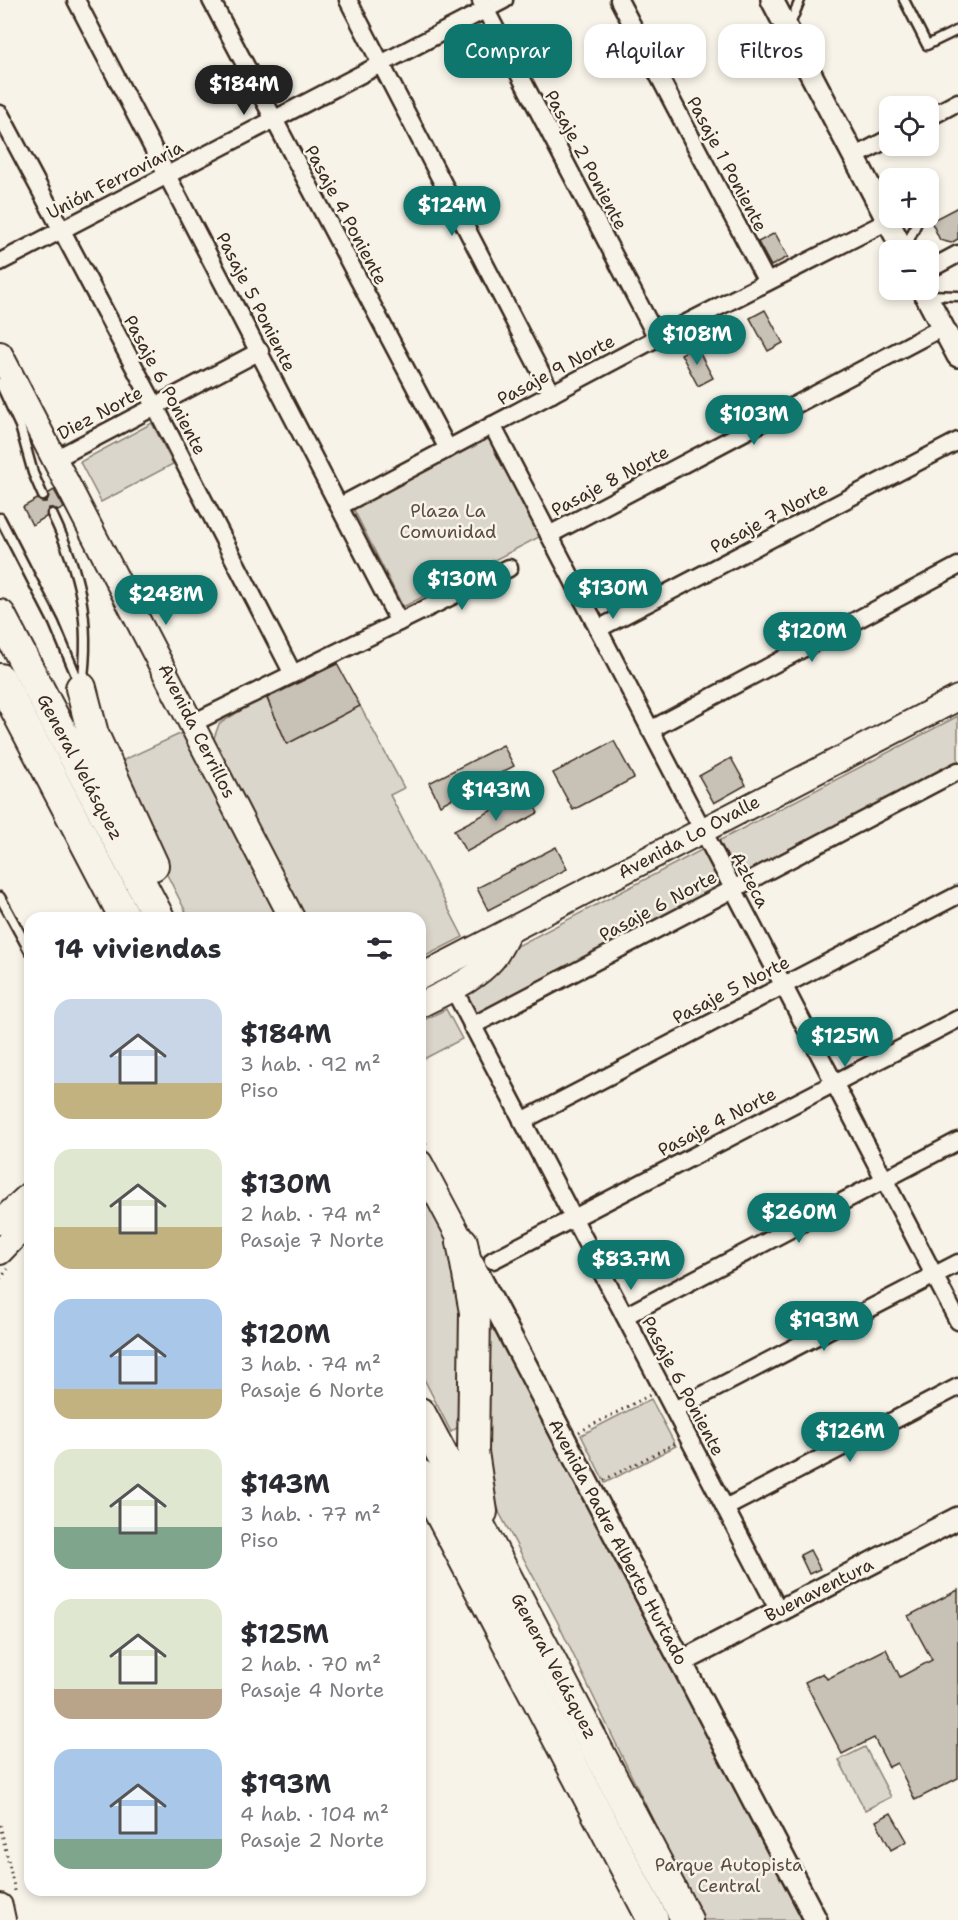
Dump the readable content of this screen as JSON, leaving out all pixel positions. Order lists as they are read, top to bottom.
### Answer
{
  "streets": {
    "highway": ["General Velásquez"],
    "main road": ["Avenida Cerrillos", "Avenida Lo Ovalle", "Avenida Padre Alberto Hurtado"],
    "street": [
      "Pasaje 2 Poniente",
      "Pasaje 1 Poniente",
      "Unión Ferroviaria",
      "Pasaje 4 Poniente",
      "Pasaje 5 Poniente",
      "Pasaje 9 Norte",
      "Pasaje 6 Poniente",
      "Diez Norte",
      "Pasaje 8 Norte",
      "Pasaje 7 Norte",
      "Azteca",
      "Pasaje 6 Norte",
      "Pasaje 5 Norte",
      "Pasaje 4 Norte",
      "Buenaventura"
    ]
  },
  "crossings": [
    ["Pasaje 2 Poniente", "Unión Ferroviaria"],
    ["Pasaje 2 Poniente", "Pasaje 9 Norte"],
    ["Pasaje 1 Poniente", "Pasaje 9 Norte"],
    ["Unión Ferroviaria", "Pasaje 4 Poniente"],
    ["Unión Ferroviaria", "Pasaje 5 Poniente"],
    ["Unión Ferroviaria", "Pasaje 6 Poniente"],
    ["Pasaje 4 Poniente", "Pasaje 9 Norte"],
    ["Pasaje 5 Poniente", "Pasaje 9 Norte"],
    ["Pasaje 5 Poniente", "Diez Norte"],
    ["Pasaje 9 Norte", "Azteca"],
    ["Pasaje 6 Poniente", "Diez Norte"],
    ["Pasaje 6 Poniente", "Pasaje 6 Norte"],
    ["Pasaje 6 Poniente", "Pasaje 5 Norte"],
    ["Pasaje 6 Poniente", "Pasaje 4 Norte"],
    ["Pasaje 6 Poniente", "Buenaventura"],
    ["Diez Norte", "Avenida Cerrillos"],
    ["Pasaje 8 Norte", "Azteca"],
    ["Pasaje 7 Norte", "Azteca"],
    ["Avenida Lo Ovalle", "Azteca"],
    ["Azteca", "Pasaje 6 Norte"],
    ["Azteca", "Pasaje 5 Norte"],
    ["Azteca", "Pasaje 4 Norte"],
    ["Avenida Padre Alberto Hurtado", "Buenaventura"]
  ],
  "parks": ["Plaza La Comunidad", "Parque Autopista Central"],
  "page": {
    "chip": ["Comprar", "Alquilar", "Filtros"],
    "price": [
      "$184M",
      "$124M",
      "$108M",
      "$103M",
      "$130M",
      "$130M",
      "$248M",
      "$120M",
      "$143M",
      "$125M",
      "$260M",
      "$83.7M",
      "$193M",
      "$126M"
    ],
    "map_buttons": ["+", "−"],
    "heading": "14 viviendas",
    "list": [
      {
        "name": "$184M",
        "note": "3 hab. · 92 m² · Piso"
      },
      {
        "name": "$130M",
        "note": "2 hab. · 74 m² · Pasaje 7 Norte"
      },
      {
        "name": "$120M",
        "note": "3 hab. · 74 m² · Pasaje 6 Norte"
      },
      {
        "name": "$143M",
        "note": "3 hab. · 77 m² · Piso"
      },
      {
        "name": "$125M",
        "note": "2 hab. · 70 m² · Pasaje 4 Norte"
      },
      {
        "name": "$193M",
        "note": "4 hab. · 104 m² · Pasaje 2 Norte"
      }
    ]
  }
}
